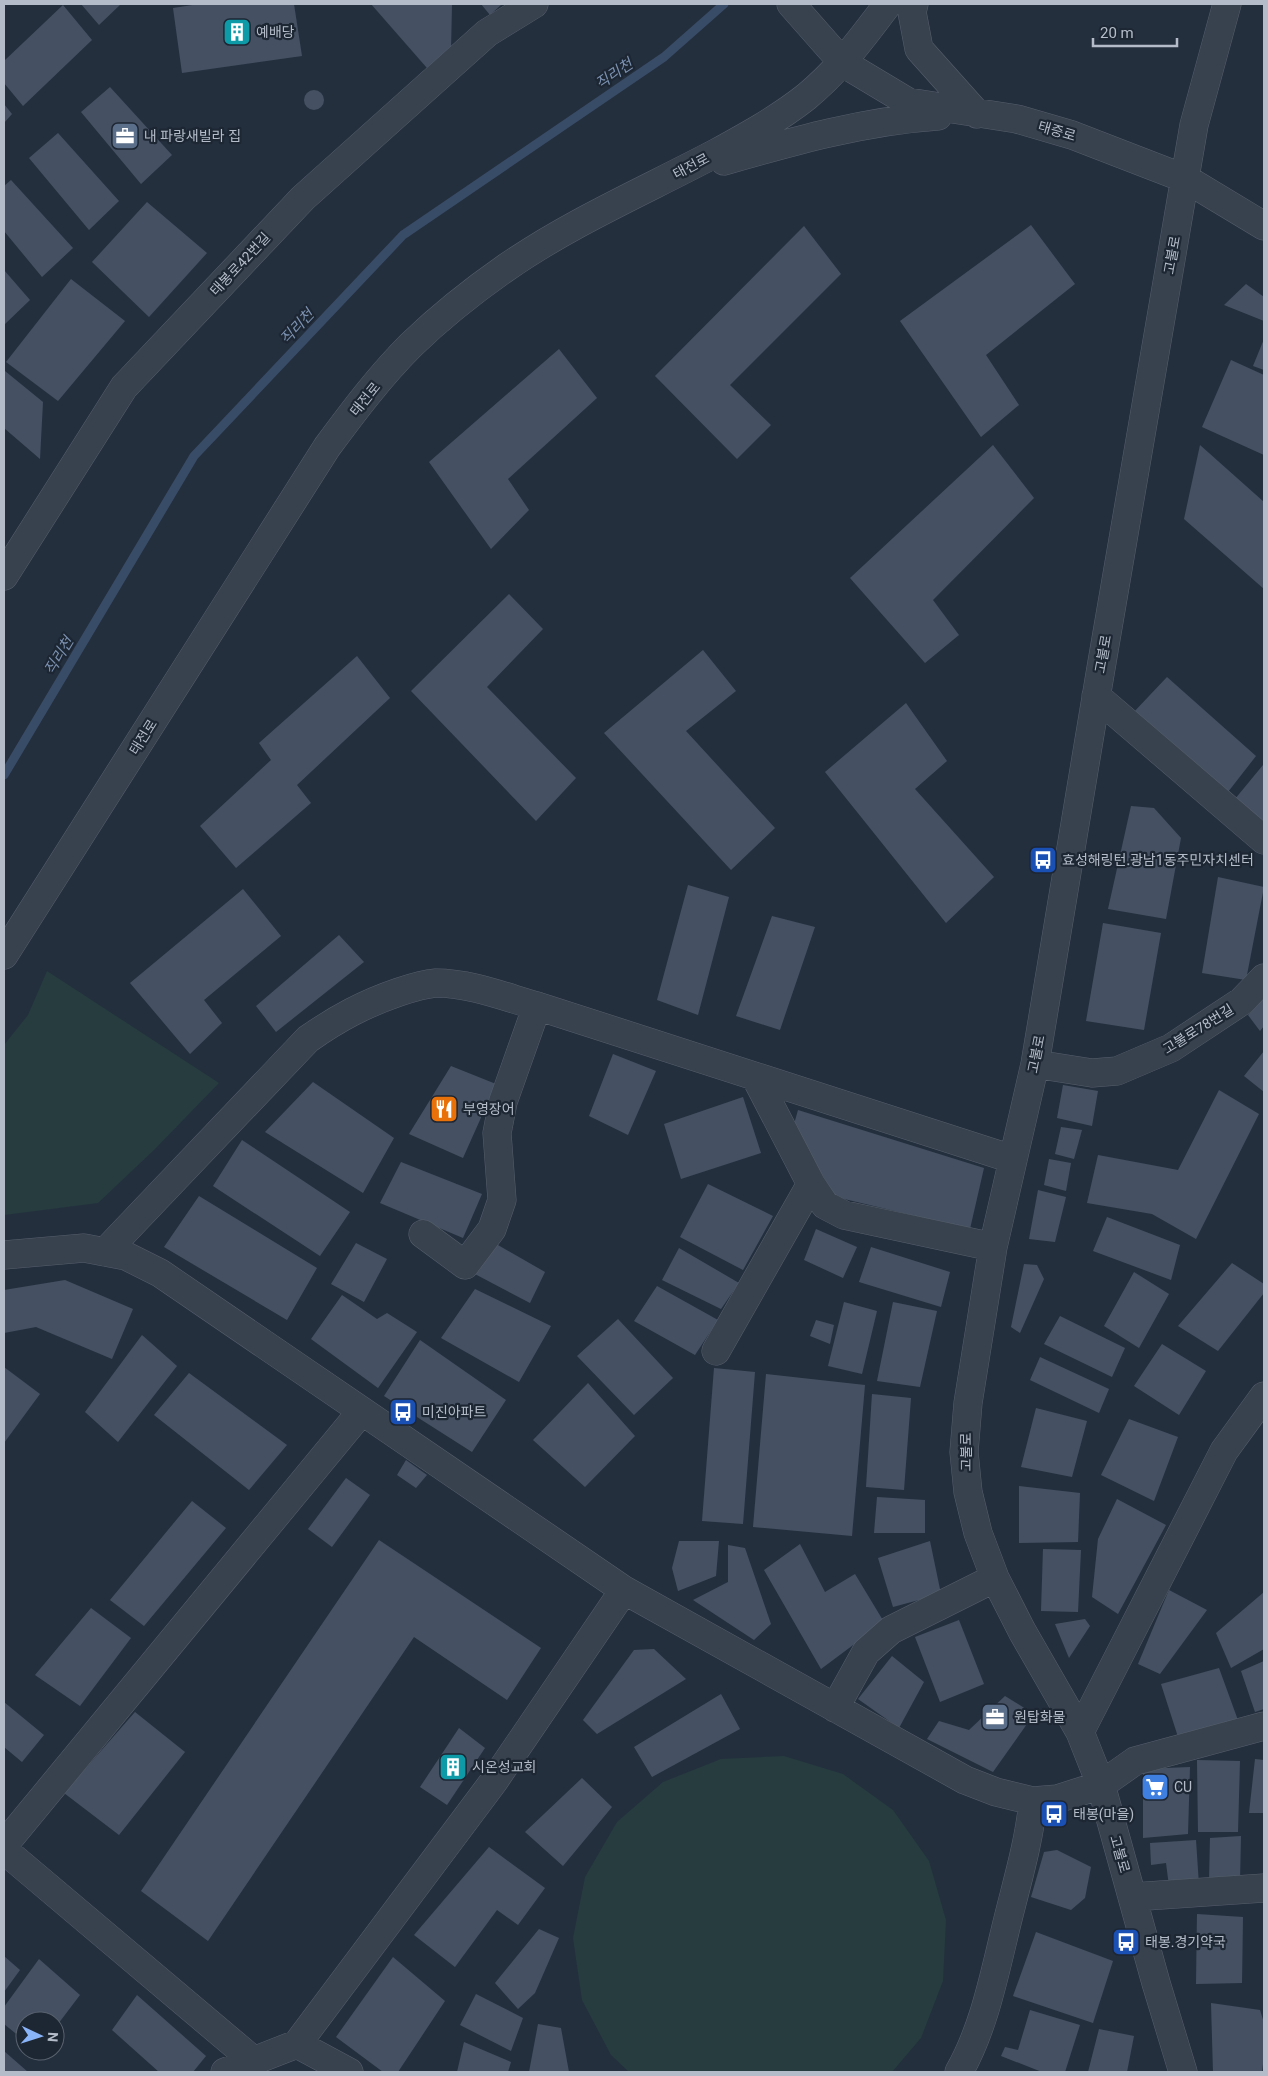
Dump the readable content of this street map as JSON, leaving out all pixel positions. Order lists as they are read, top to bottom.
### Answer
{
  "streets": {
    "street": [
      "태중로",
      "태전로",
      "고불로",
      "태봉로42번길",
      "고불로78번길"
    ]
  },
  "crossings": [
    ["태중로", "태전로"],
    ["태중로", "고불로"],
    ["고불로", "고불로78번길"]
  ],
  "water": ["직리천"],
  "places": {
    "building": ["예배당", "시온성교회"],
    "office": ["내 파랑새빌라 집", "원탑화물"],
    "bus stop": [
      "효성해링턴.광남1동주민자치센터",
      "미진아파트",
      "태봉(마을)",
      "태봉.경기약국"
    ],
    "restaurant": ["부영장어"],
    "supermarket": ["CU"]
  },
  "scale_bar": "20 m",
  "north": "right"
}
